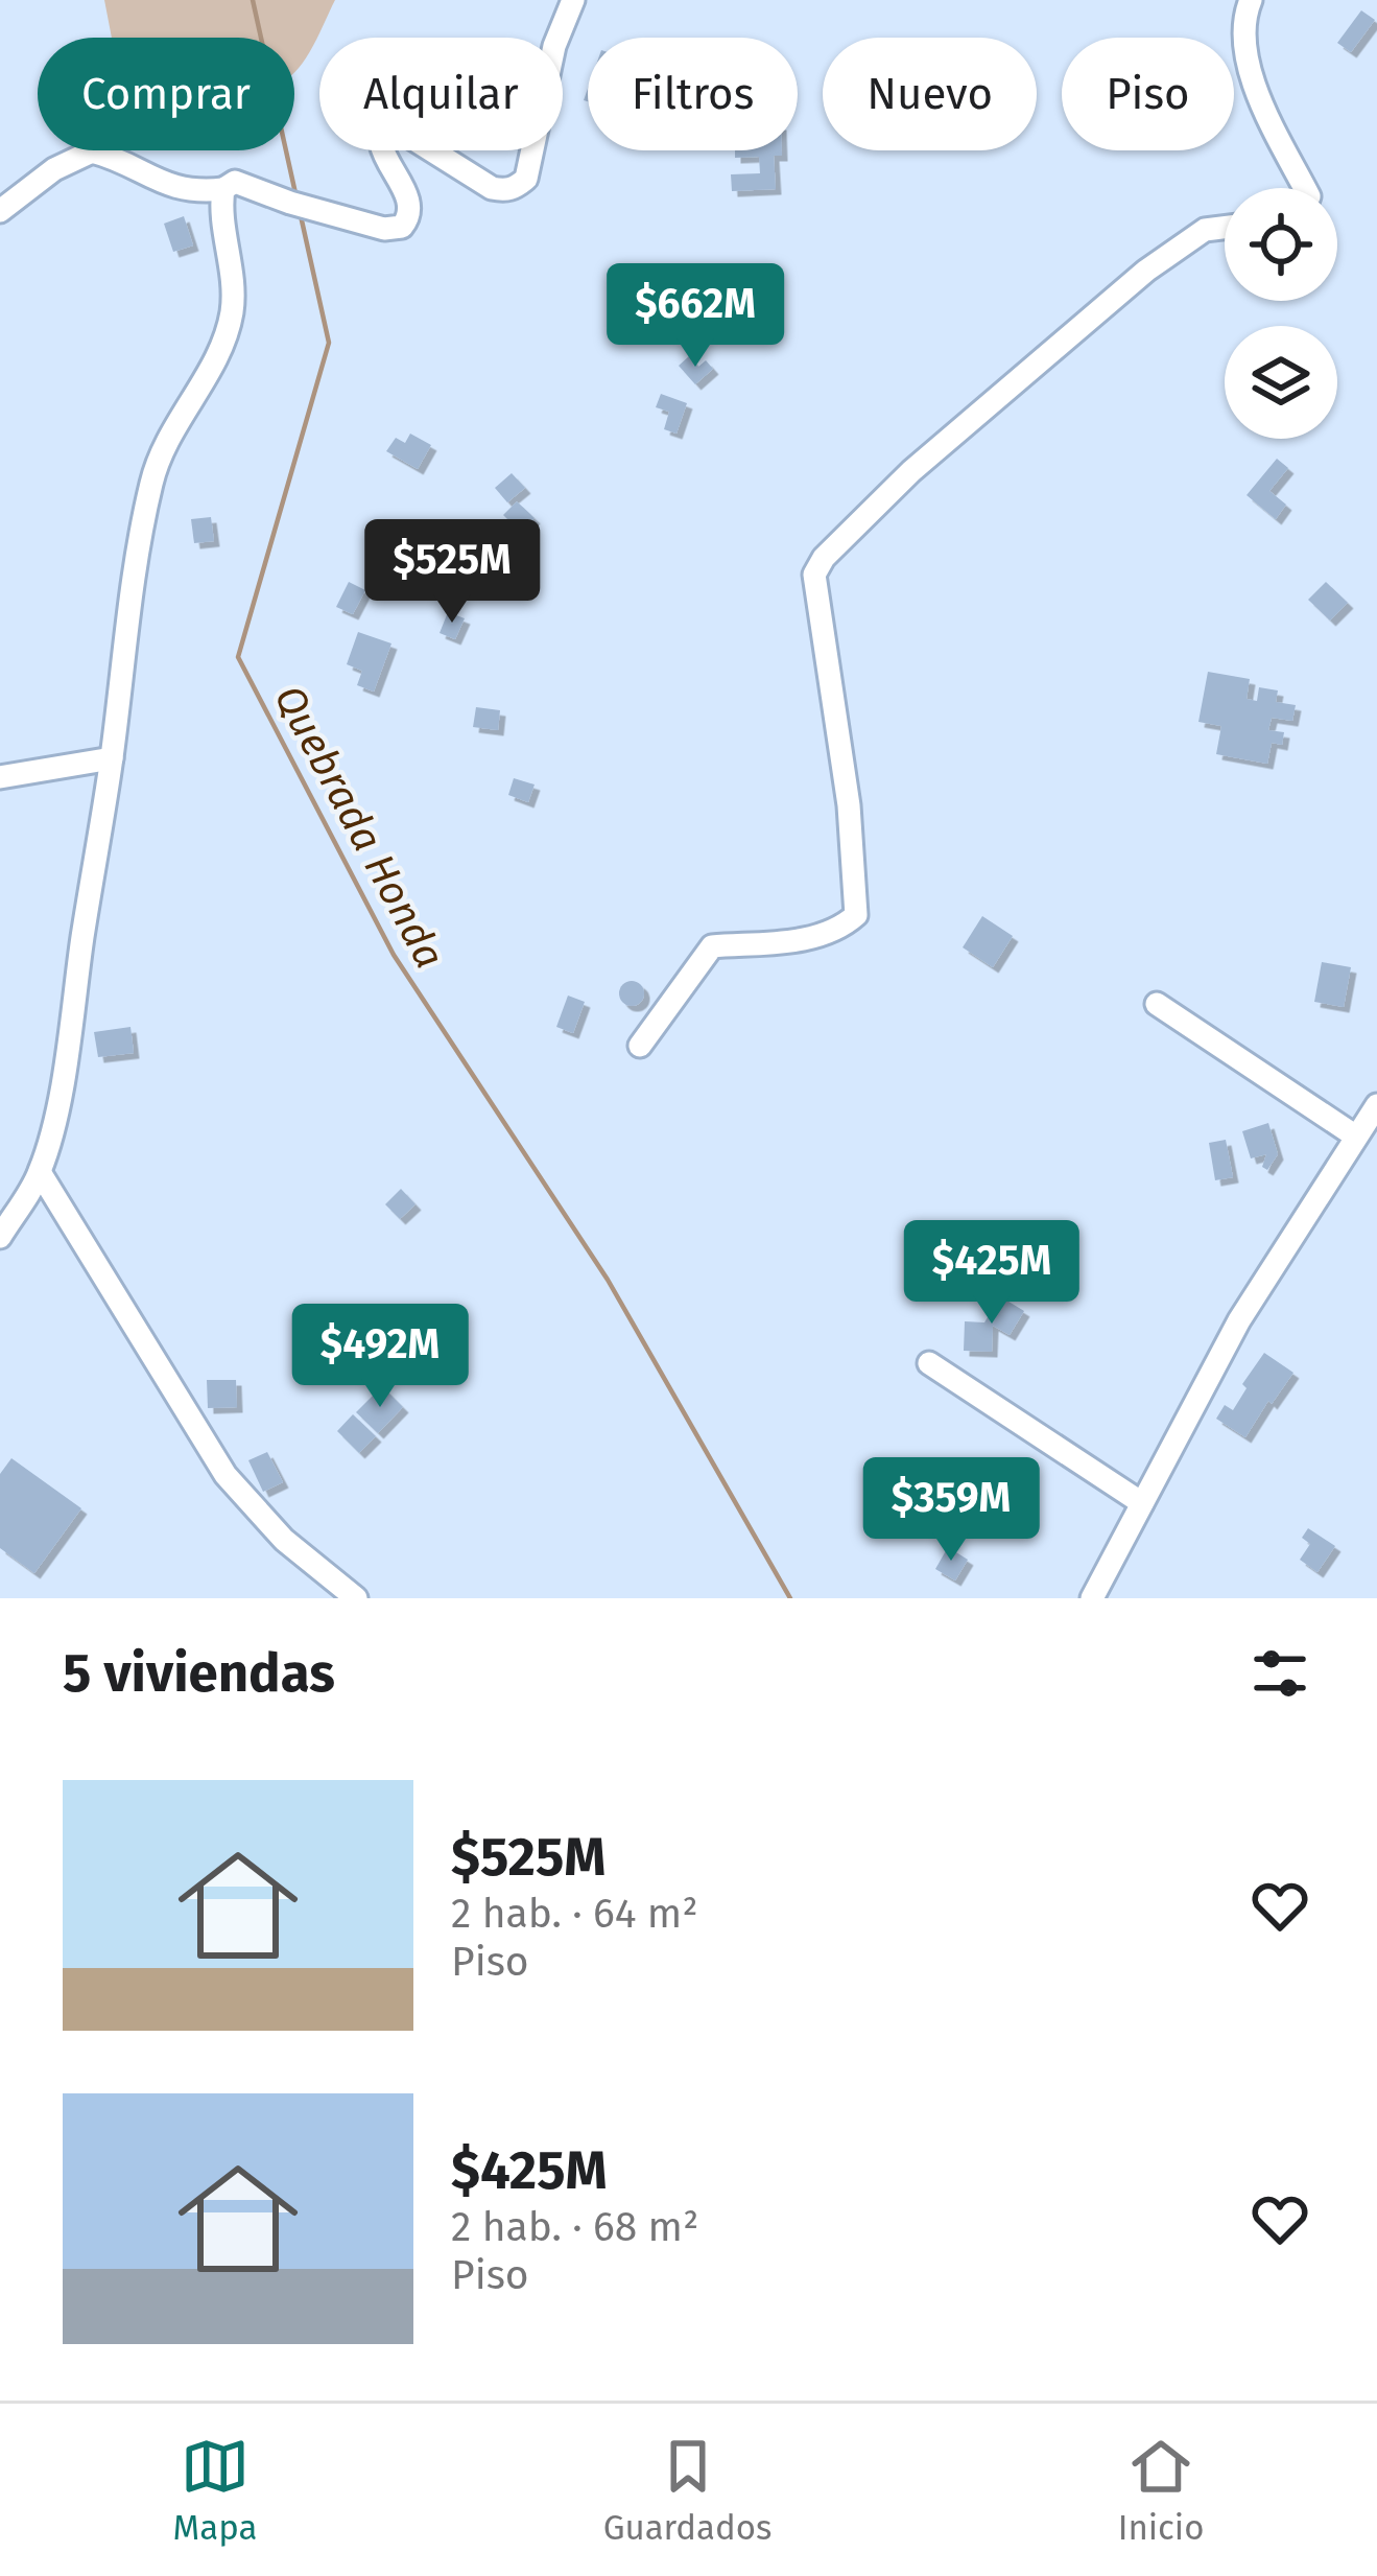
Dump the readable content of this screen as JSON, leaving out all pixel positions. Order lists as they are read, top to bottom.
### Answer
{
  "water": ["Quebrada Honda"],
  "page": {
    "chip": [
      "Comprar",
      "Alquilar",
      "Filtros",
      "Nuevo",
      "Piso"
    ],
    "price": [
      "$662M",
      "$525M",
      "$425M",
      "$492M",
      "$359M"
    ],
    "heading": "5 viviendas",
    "list": [
      {
        "name": "$525M",
        "note": "2 hab. · 64 m² · Piso"
      },
      {
        "name": "$425M",
        "note": "2 hab. · 68 m² · Piso"
      }
    ],
    "tabs": ["Mapa", "Guardados", "Inicio"]
  }
}
